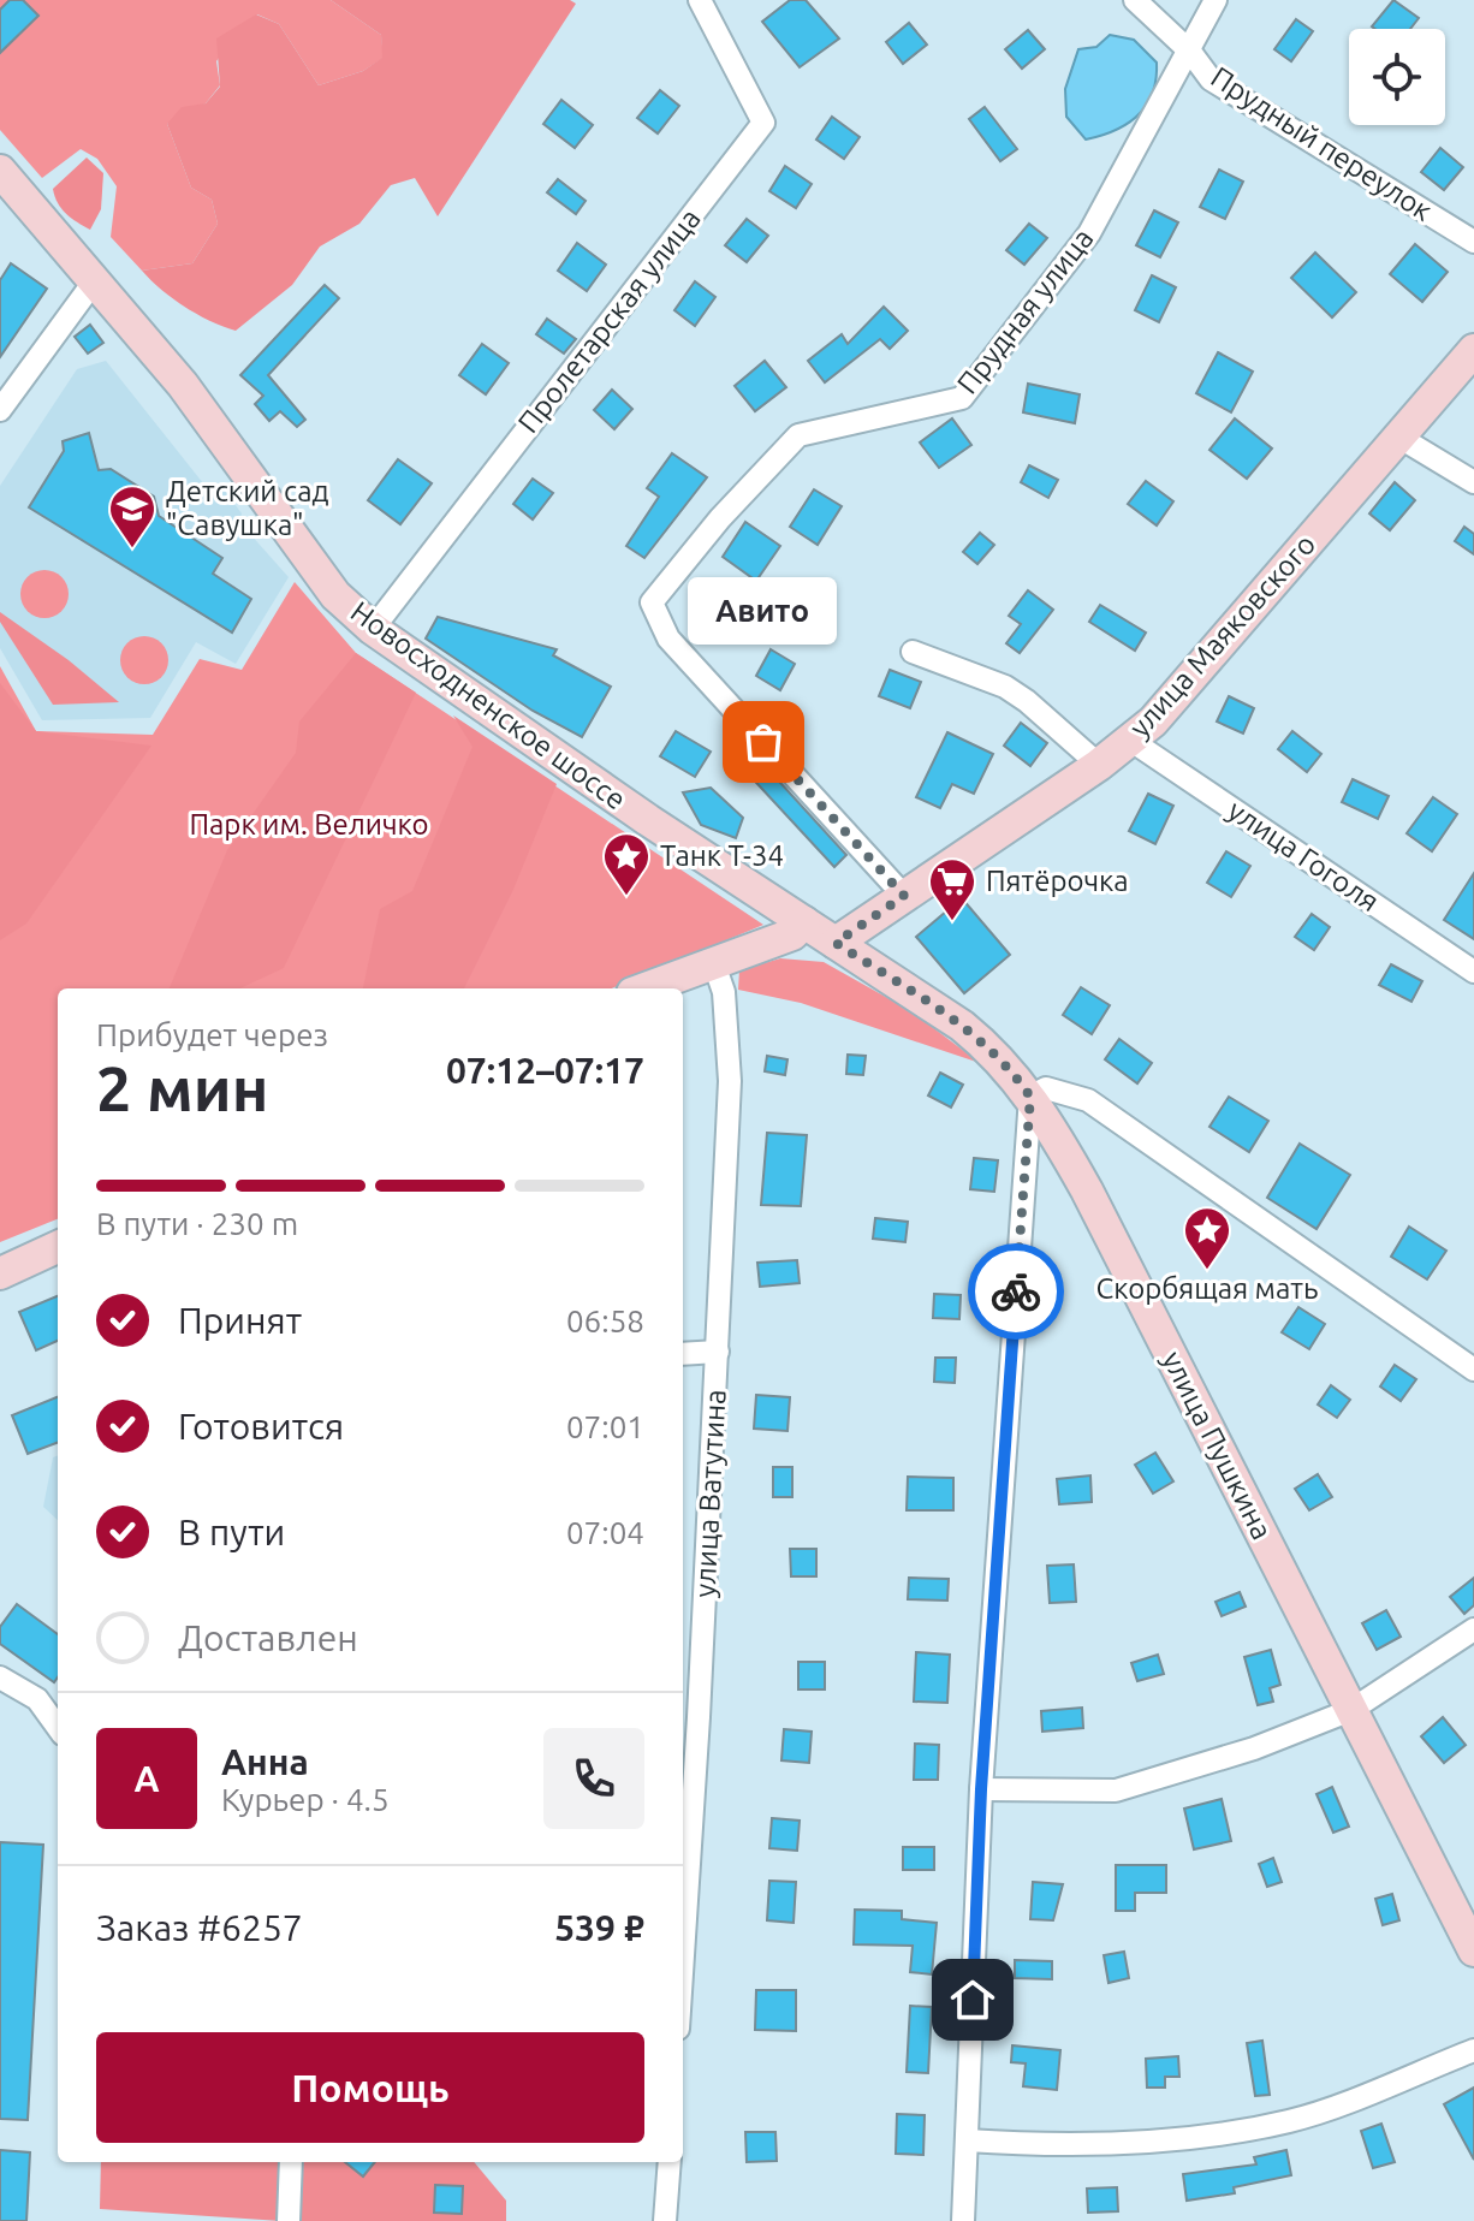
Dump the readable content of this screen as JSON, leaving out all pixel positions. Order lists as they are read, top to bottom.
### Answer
{
  "streets": {
    "street": [
      "Прудный переулок",
      "Прудная улица",
      "Пролетарская улица",
      "улица Маяковского",
      "Новосходненское шоссе",
      "улица Гоголя",
      "улица Пушкина",
      "улица Ватутина"
    ]
  },
  "crossings": [
    ["Прудный переулок", "Прудная улица"],
    ["Прудная улица", "улица Маяковского"],
    ["Пролетарская улица", "Новосходненское шоссе"],
    ["улица Маяковского", "улица Гоголя"],
    ["улица Маяковского", "улица Пушкина"],
    ["Новосходненское шоссе", "улица Пушкина"]
  ],
  "parks": ["Парк им. Величко"],
  "places": {
    "school or university": ["Детский сад \"Савушка\""],
    "other": ["Авито"],
    "place": ["Танк Т-34", "Скорбящая мать"],
    "supermarket": ["Пятёрочка"]
  },
  "page": {
    "bubble": "Авито",
    "heading": ["2 мин", "Прибудет через", "07:12–07:17"],
    "panel": [
      "Анна",
      "Курьер · 4.5",
      "Заказ #6257",
      "539 ₽"
    ],
    "bar": "В пути · 230 m",
    "list": [
      ["Принят", "06:58"],
      ["Готовится", "07:01"],
      ["В пути", "07:04"],
      "Доставлен"
    ],
    "round": "А",
    "buttons": "Помощь"
  }
}
